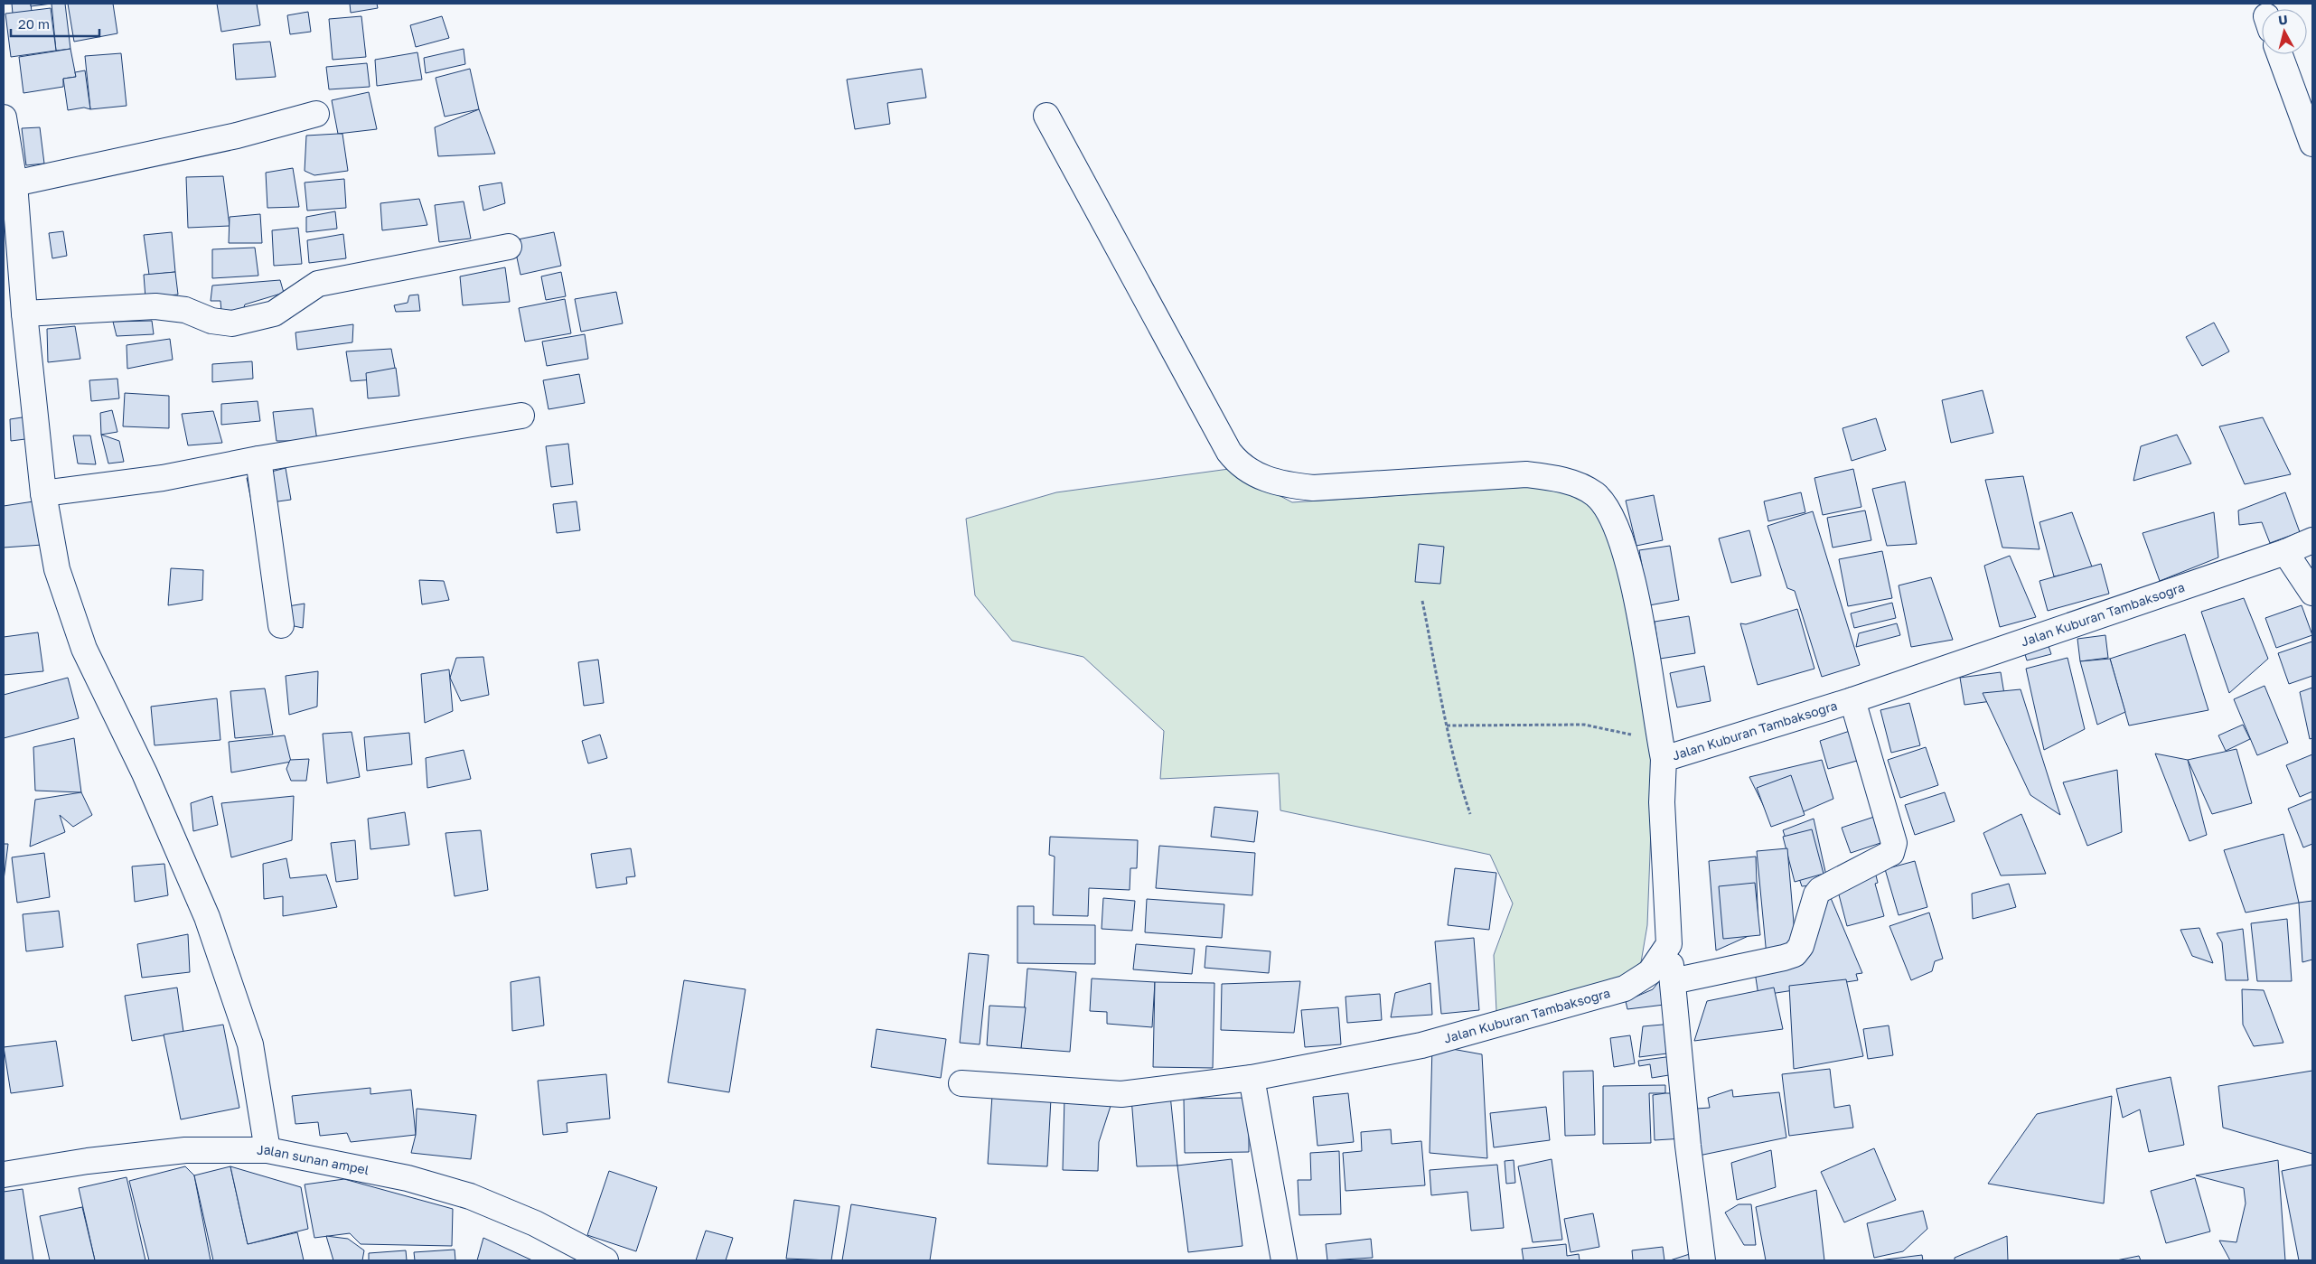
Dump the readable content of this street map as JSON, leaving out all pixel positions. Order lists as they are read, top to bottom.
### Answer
{
  "streets": {
    "street": ["Jalan Kuburan Tambaksogra", "Jalan sunan ampel"]
  },
  "scale_bar": "20 m",
  "north": "top"
}
